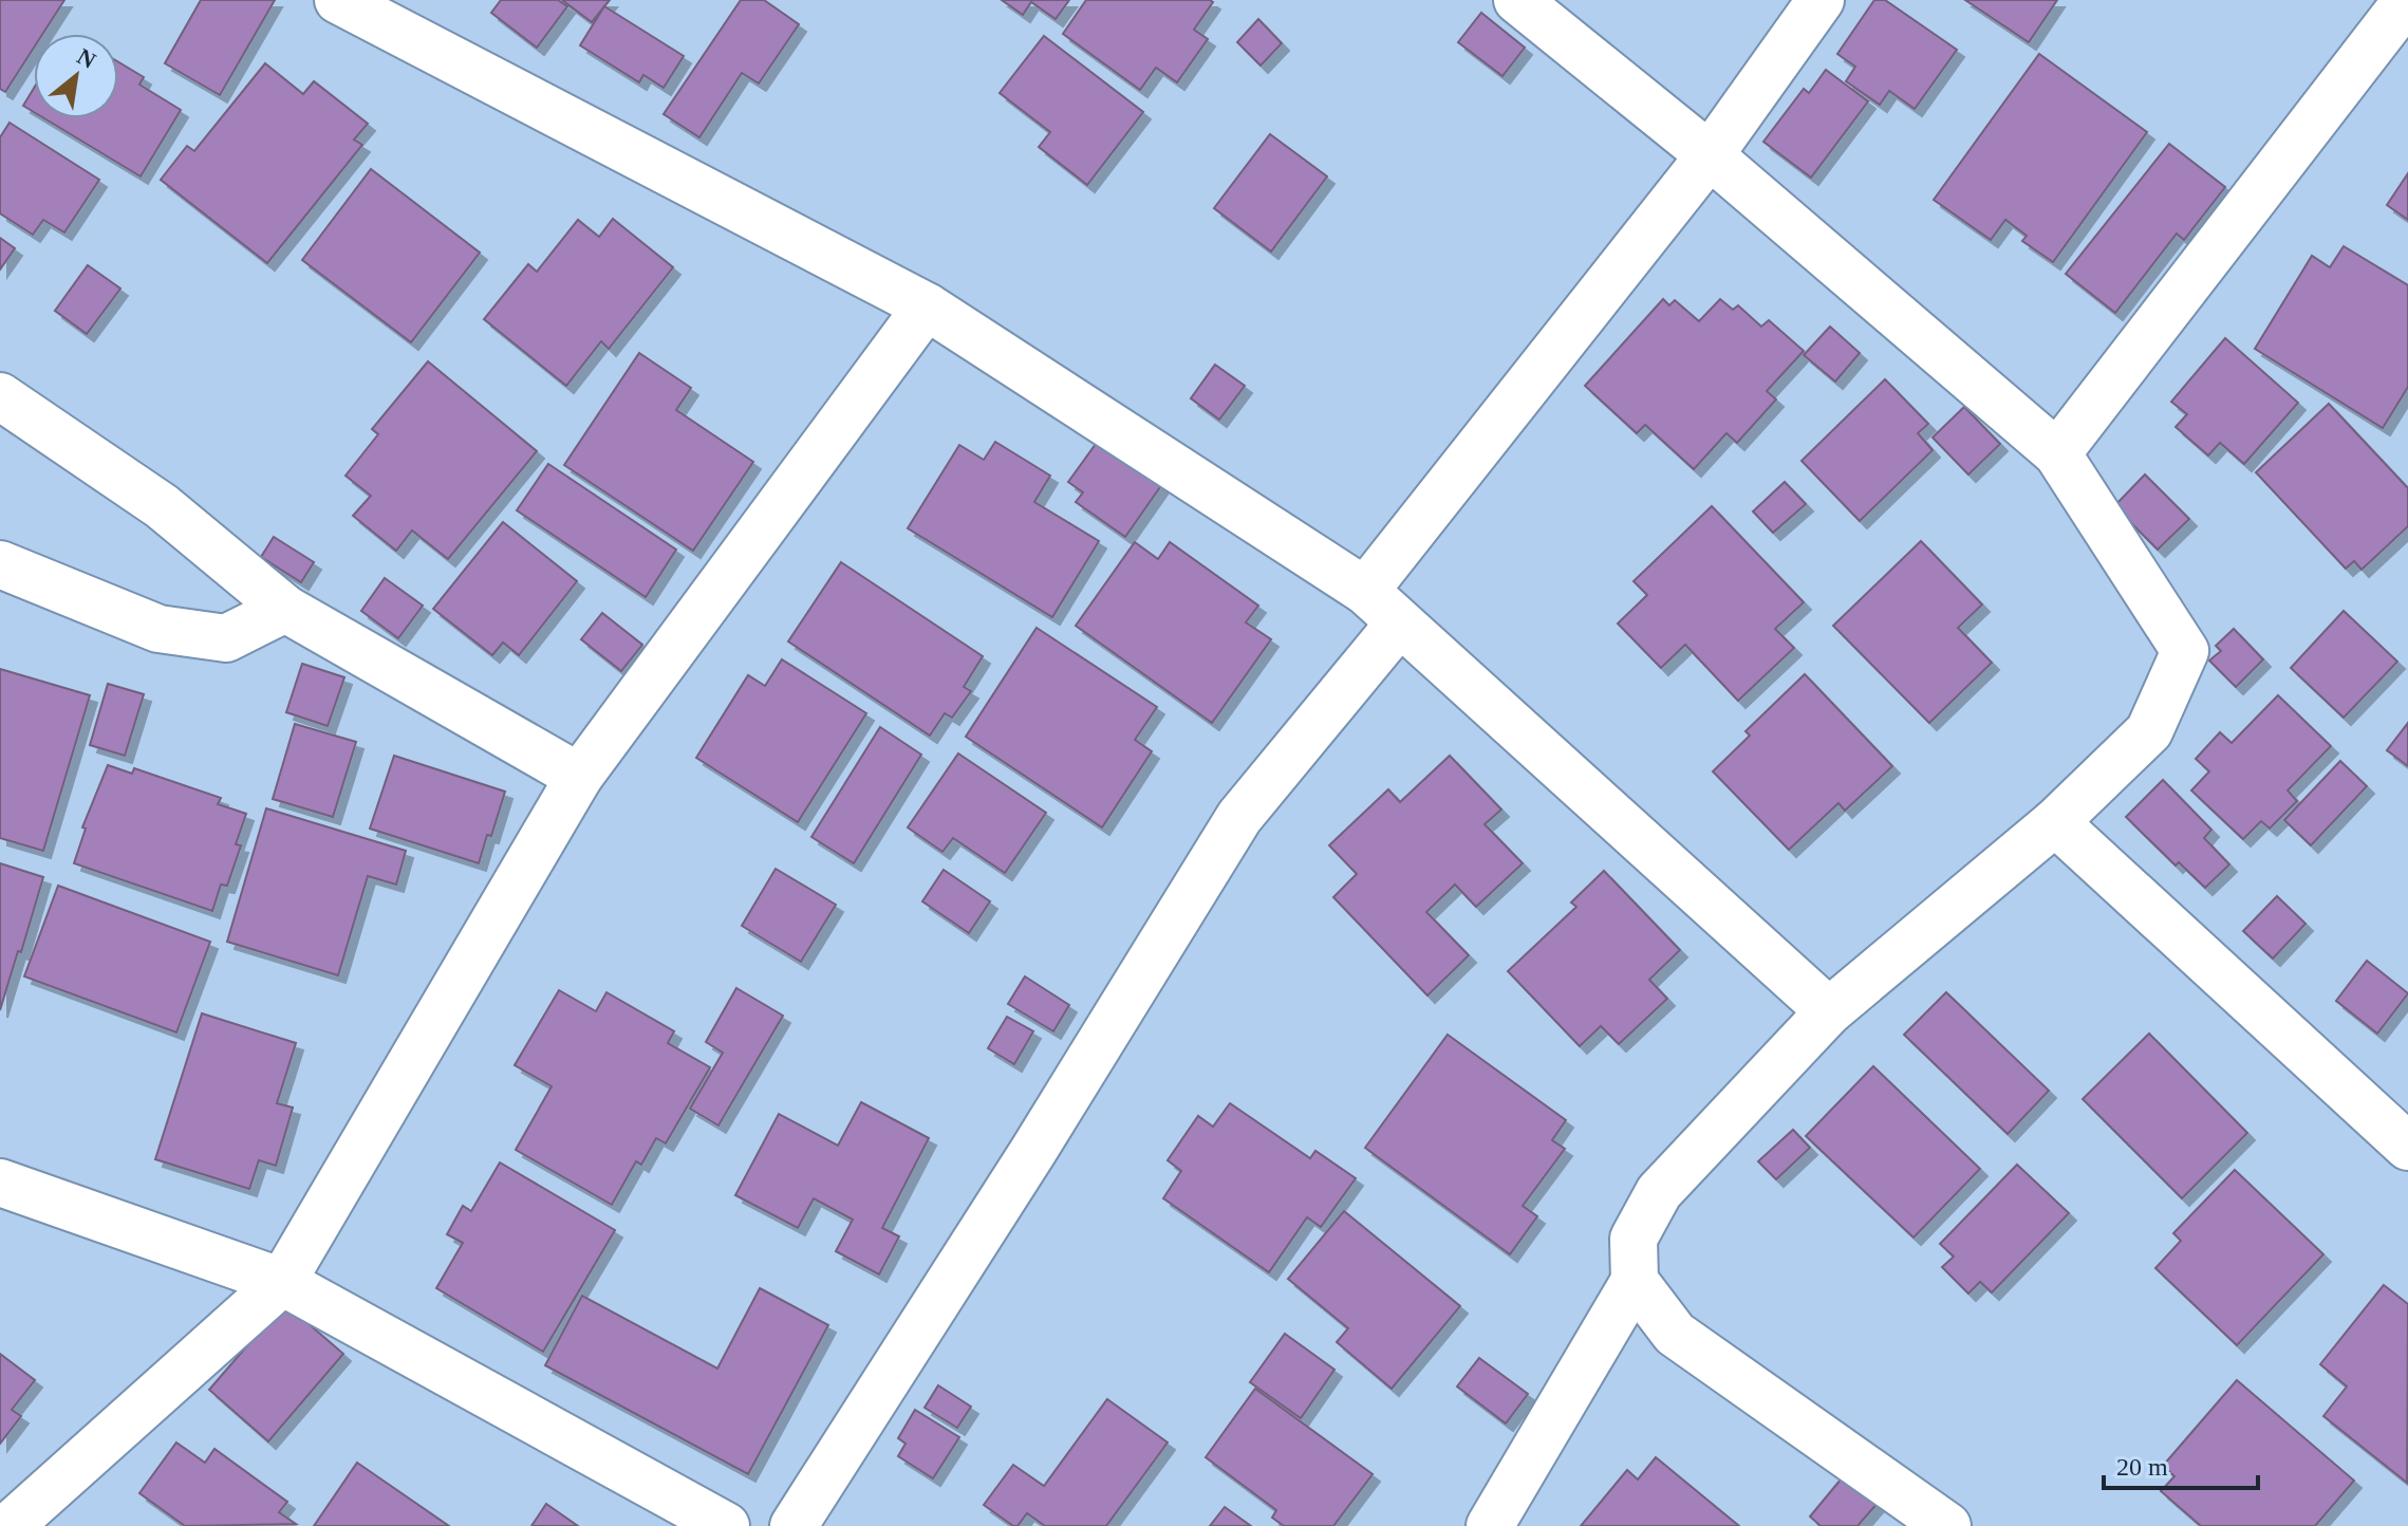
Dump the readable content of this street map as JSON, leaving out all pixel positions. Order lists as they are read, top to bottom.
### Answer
{
  "scale_bar": "20 m",
  "north": "top right"
}
